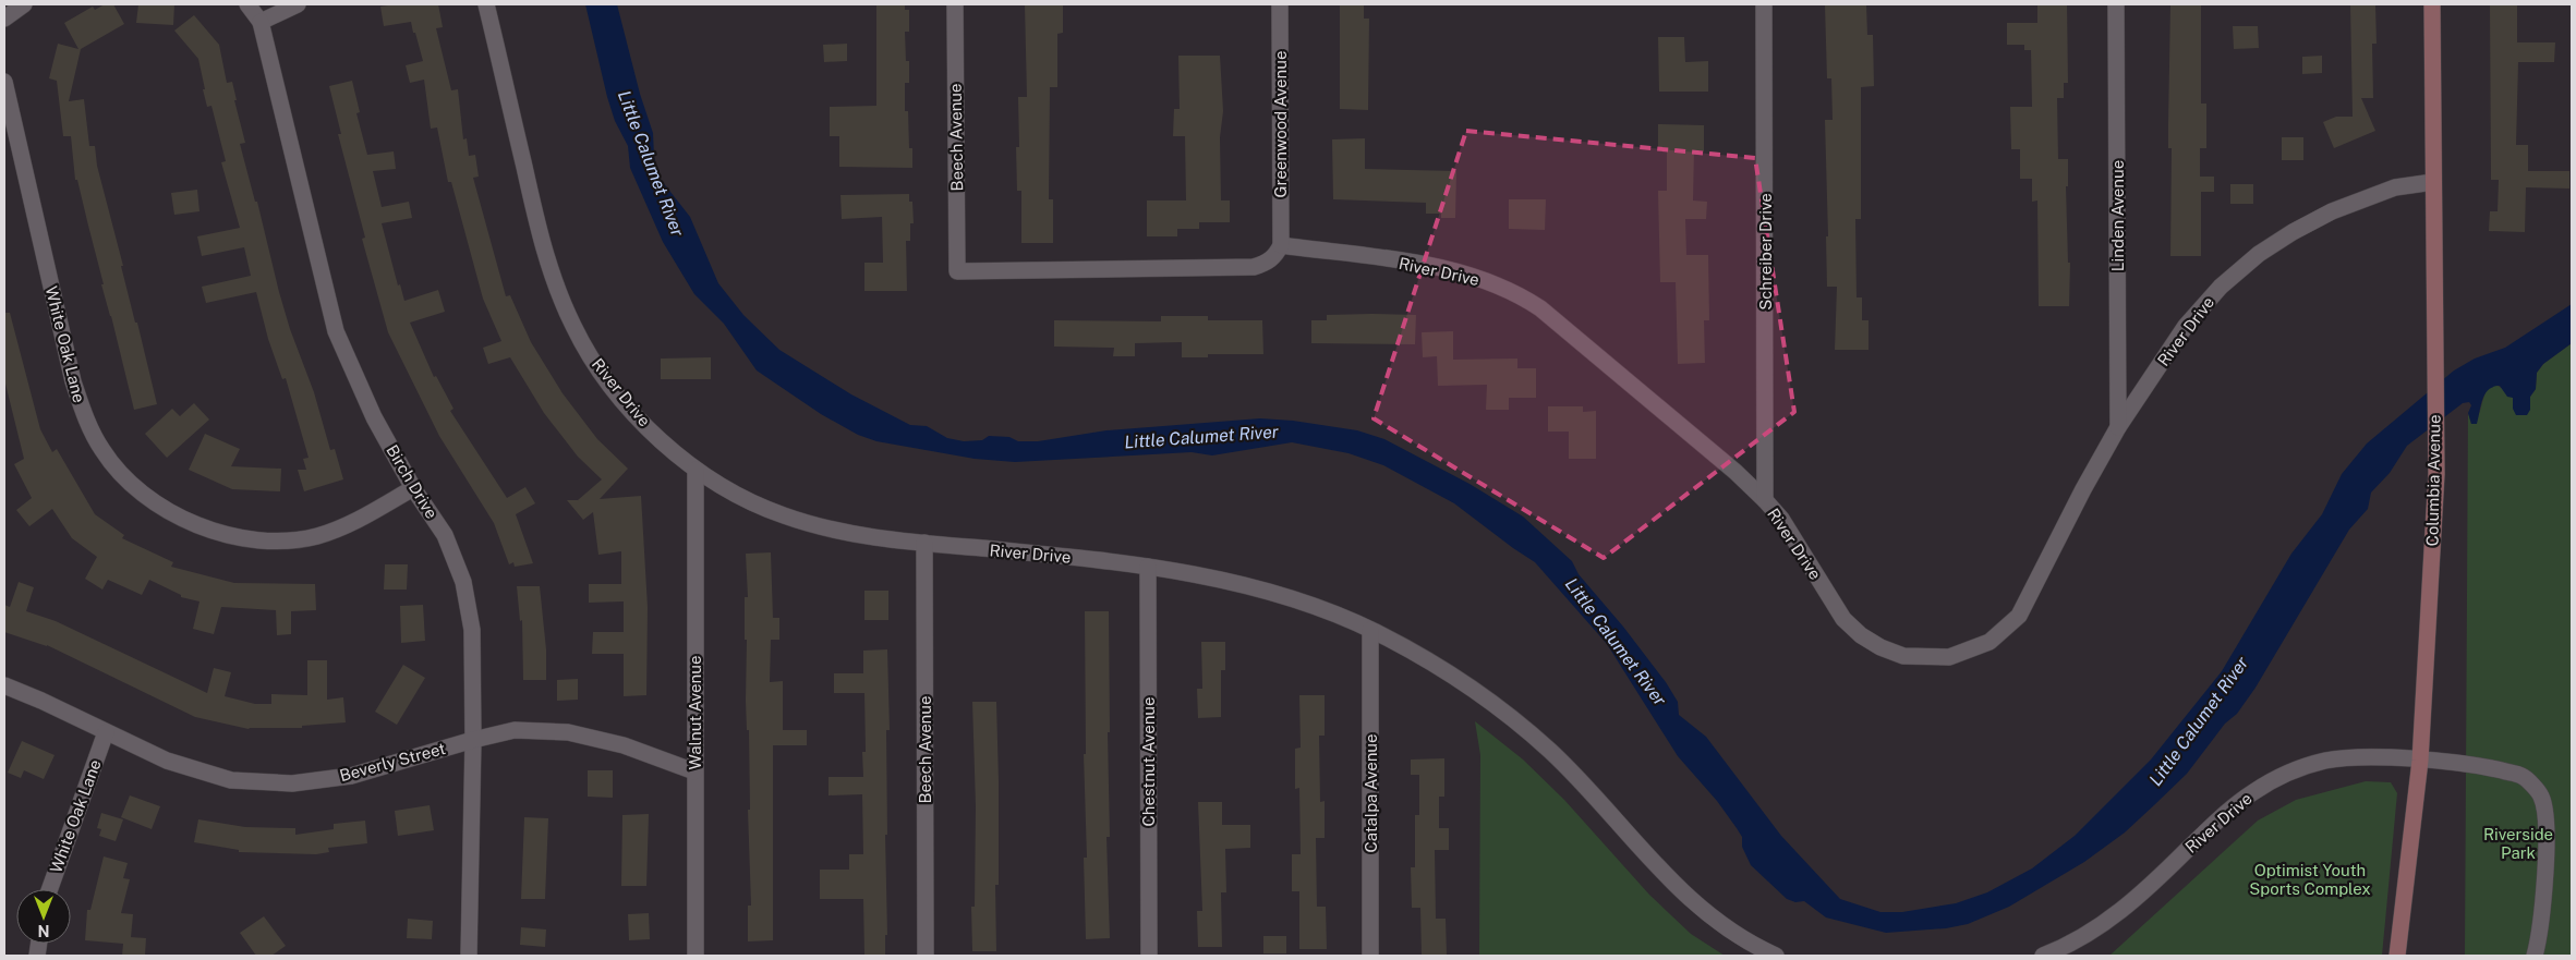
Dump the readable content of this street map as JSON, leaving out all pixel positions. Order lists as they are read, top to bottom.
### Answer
{
  "streets": {
    "street": [
      "Greenwood Avenue",
      "Beech Avenue",
      "Linden Avenue",
      "Schreiber Drive",
      "River Drive",
      "White Oak Lane",
      "Columbia Avenue",
      "Birch Drive",
      "Walnut Avenue",
      "Beverly Street",
      "Chestnut Avenue",
      "Catalpa Avenue"
    ]
  },
  "crossings": [
    ["Greenwood Avenue", "Beech Avenue"],
    ["Greenwood Avenue", "River Drive"],
    ["Beech Avenue", "River Drive"],
    ["Linden Avenue", "River Drive"],
    ["Schreiber Drive", "River Drive"],
    ["River Drive", "Columbia Avenue"],
    ["River Drive", "Walnut Avenue"],
    ["River Drive", "Chestnut Avenue"],
    ["River Drive", "Catalpa Avenue"],
    ["White Oak Lane", "Birch Drive"],
    ["White Oak Lane", "Beverly Street"],
    ["Birch Drive", "Beverly Street"],
    ["Walnut Avenue", "Beverly Street"]
  ],
  "water": ["Little Calumet River"],
  "parks": ["Riverside Park", "Optimist Youth Sports Complex"],
  "north": "bottom"
}
